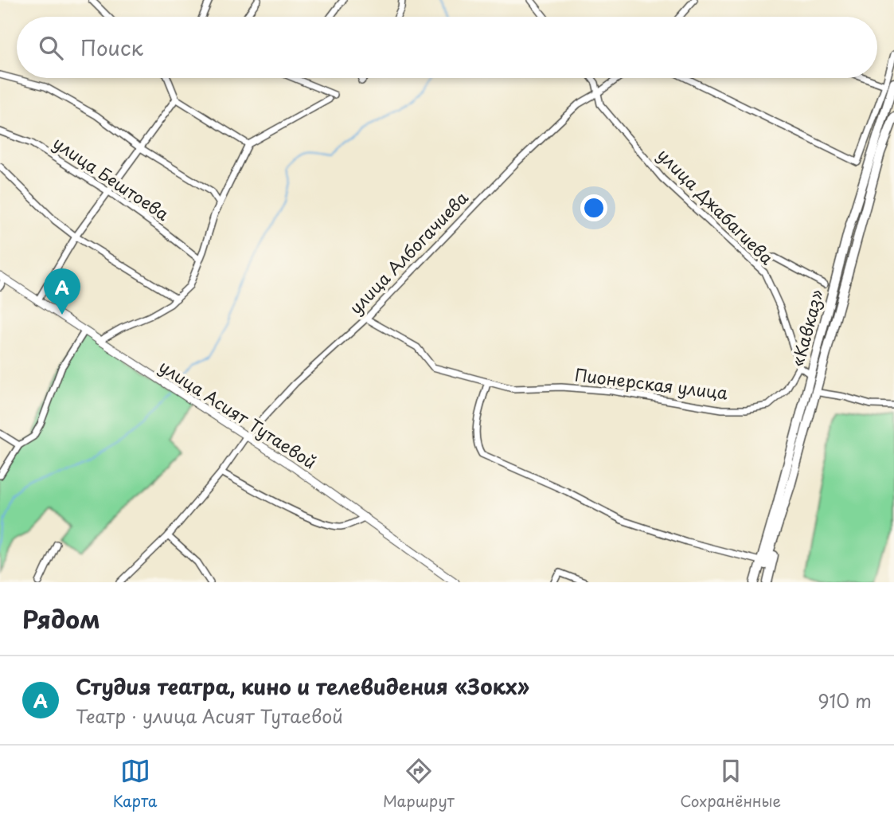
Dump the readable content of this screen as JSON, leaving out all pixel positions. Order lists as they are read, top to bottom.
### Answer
{
  "streets": {
    "highway": ["«Кавказ»"],
    "main road": ["улица Асият Тутаевой"],
    "street": [
      "улица Бештоева",
      "улица Джабагиева",
      "улица Албогачиева",
      "Пионерская улица"
    ]
  },
  "crossings": [
    ["улица Джабагиева", "улица Албогачиева"],
    ["улица Джабагиева", "Пионерская улица"],
    ["улица Албогачиева", "Пионерская улица"],
    ["улица Албогачиева", "улица Асият Тутаевой"]
  ],
  "page": {
    "search": "Поиск",
    "pins": "A",
    "heading": "Рядом",
    "list": [
      {
        "mark": "A",
        "name": "Студия театра, кино и телевидения «Зокх»",
        "note": "Театр · улица Асият Тутаевой",
        "value": "910 m"
      }
    ],
    "nav": ["Карта", "Маршрут", "Сохранённые"]
  }
}
